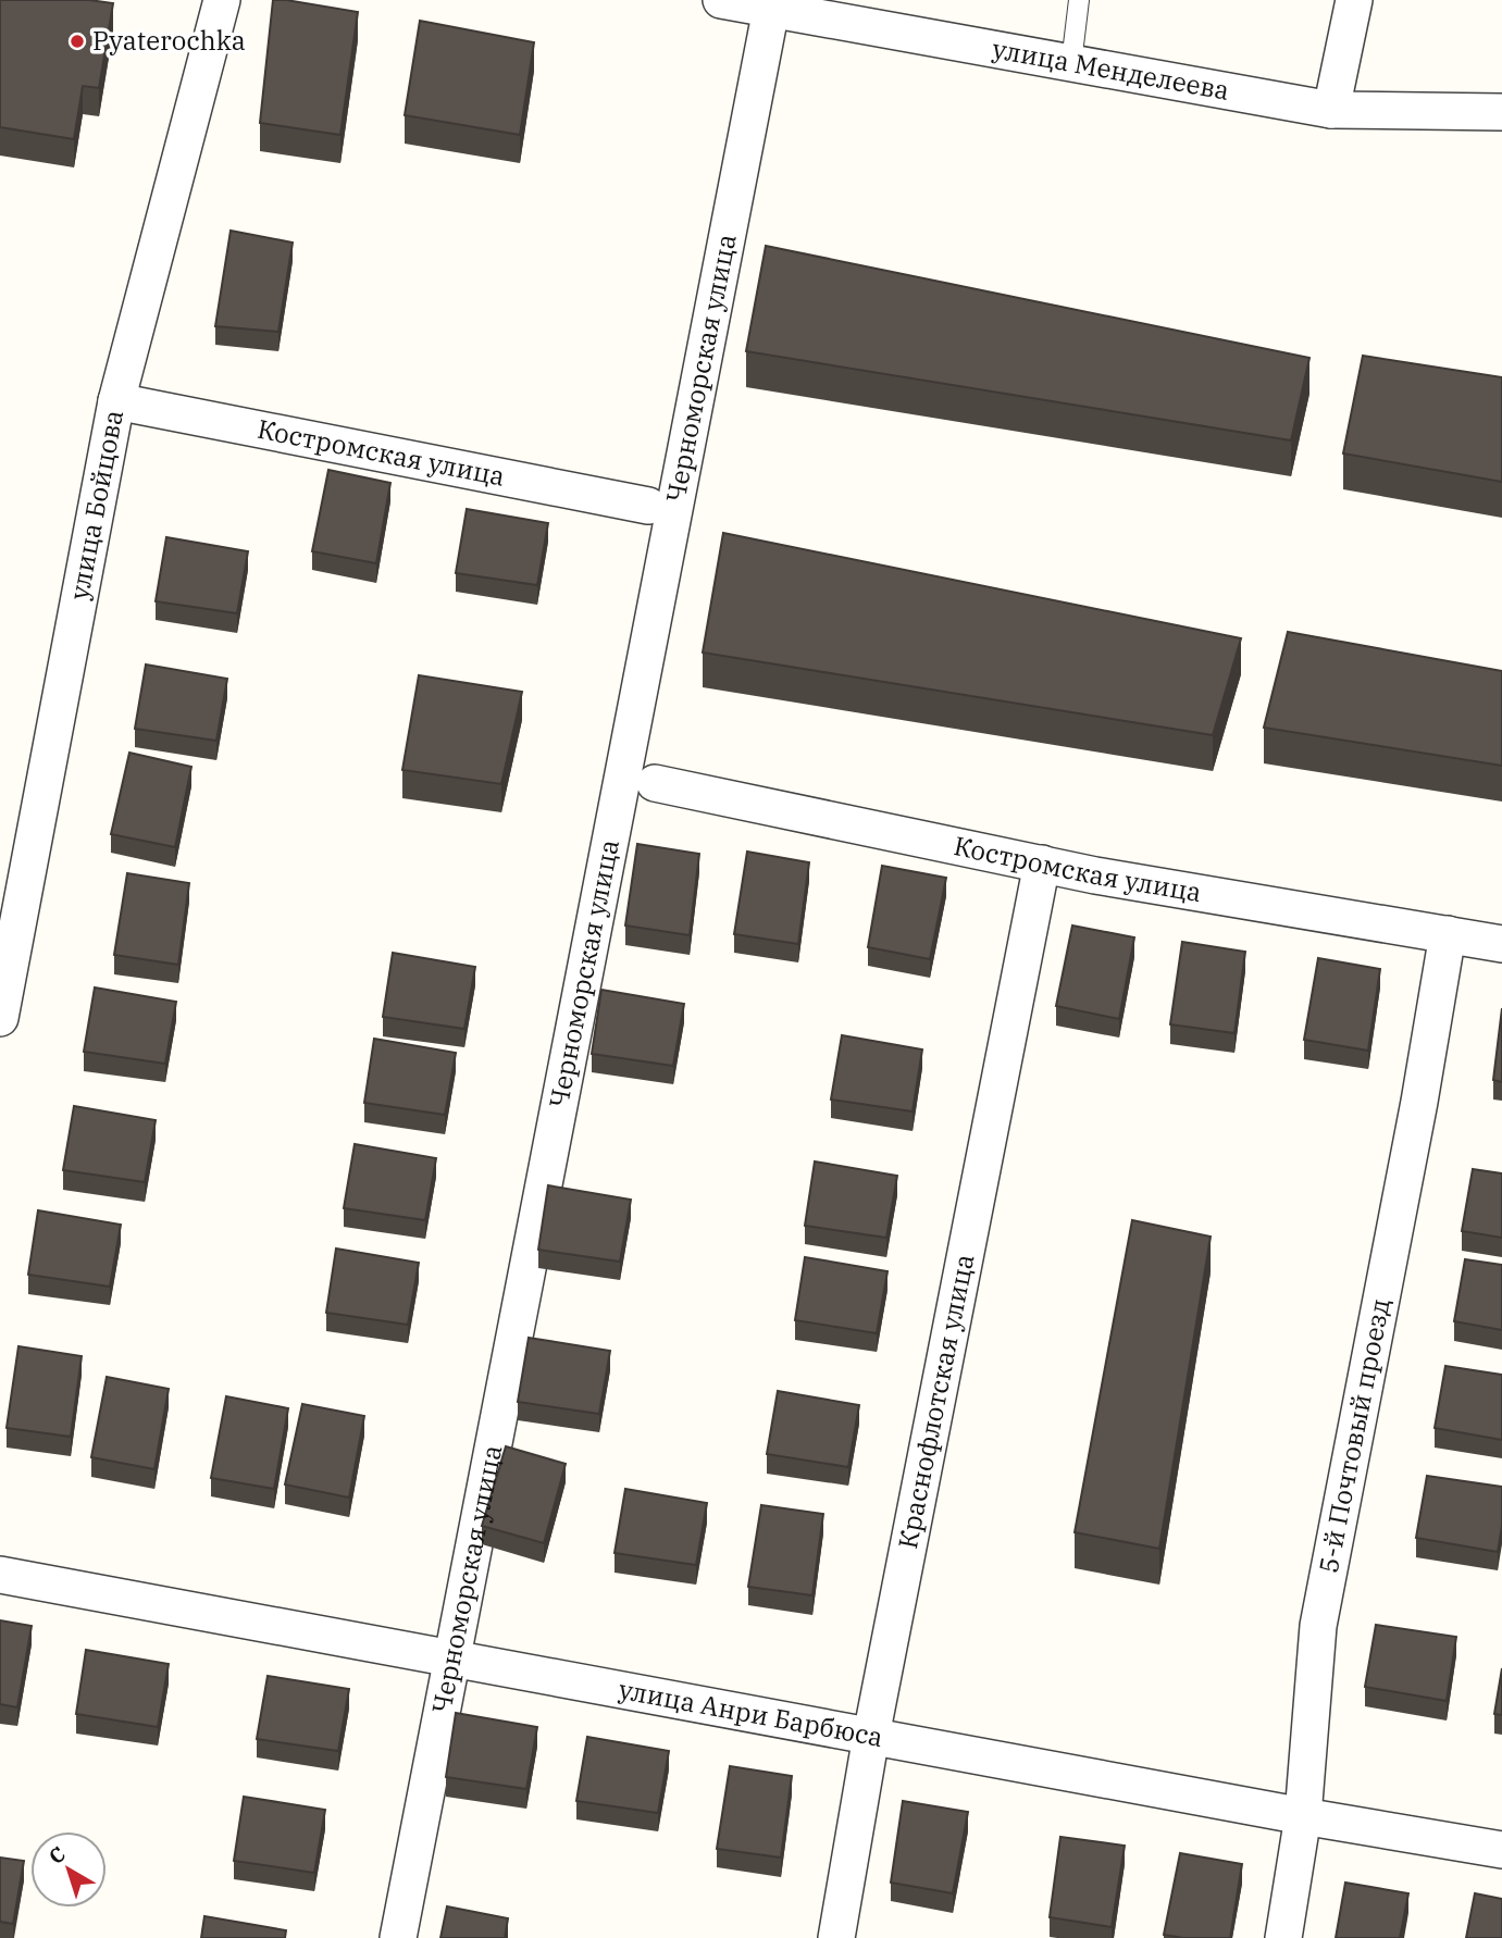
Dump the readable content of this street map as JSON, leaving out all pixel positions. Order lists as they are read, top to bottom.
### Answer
{
  "streets": {
    "street": [
      "улица Менделеева",
      "Черноморская улица",
      "Костромская улица",
      "улица Бойцова",
      "Краснофлотская улица",
      "5-й Почтовый проезд",
      "улица Анри Барбюса"
    ]
  },
  "crossings": [
    ["улица Менделеева", "Черноморская улица"],
    ["Черноморская улица", "улица Анри Барбюса"],
    ["Костромская улица", "улица Бойцова"],
    ["Костромская улица", "Краснофлотская улица"],
    ["Костромская улица", "5-й Почтовый проезд"],
    ["Краснофлотская улица", "улица Анри Барбюса"],
    ["5-й Почтовый проезд", "улица Анри Барбюса"]
  ],
  "places": ["Pyaterochka"],
  "north": "top left"
}
